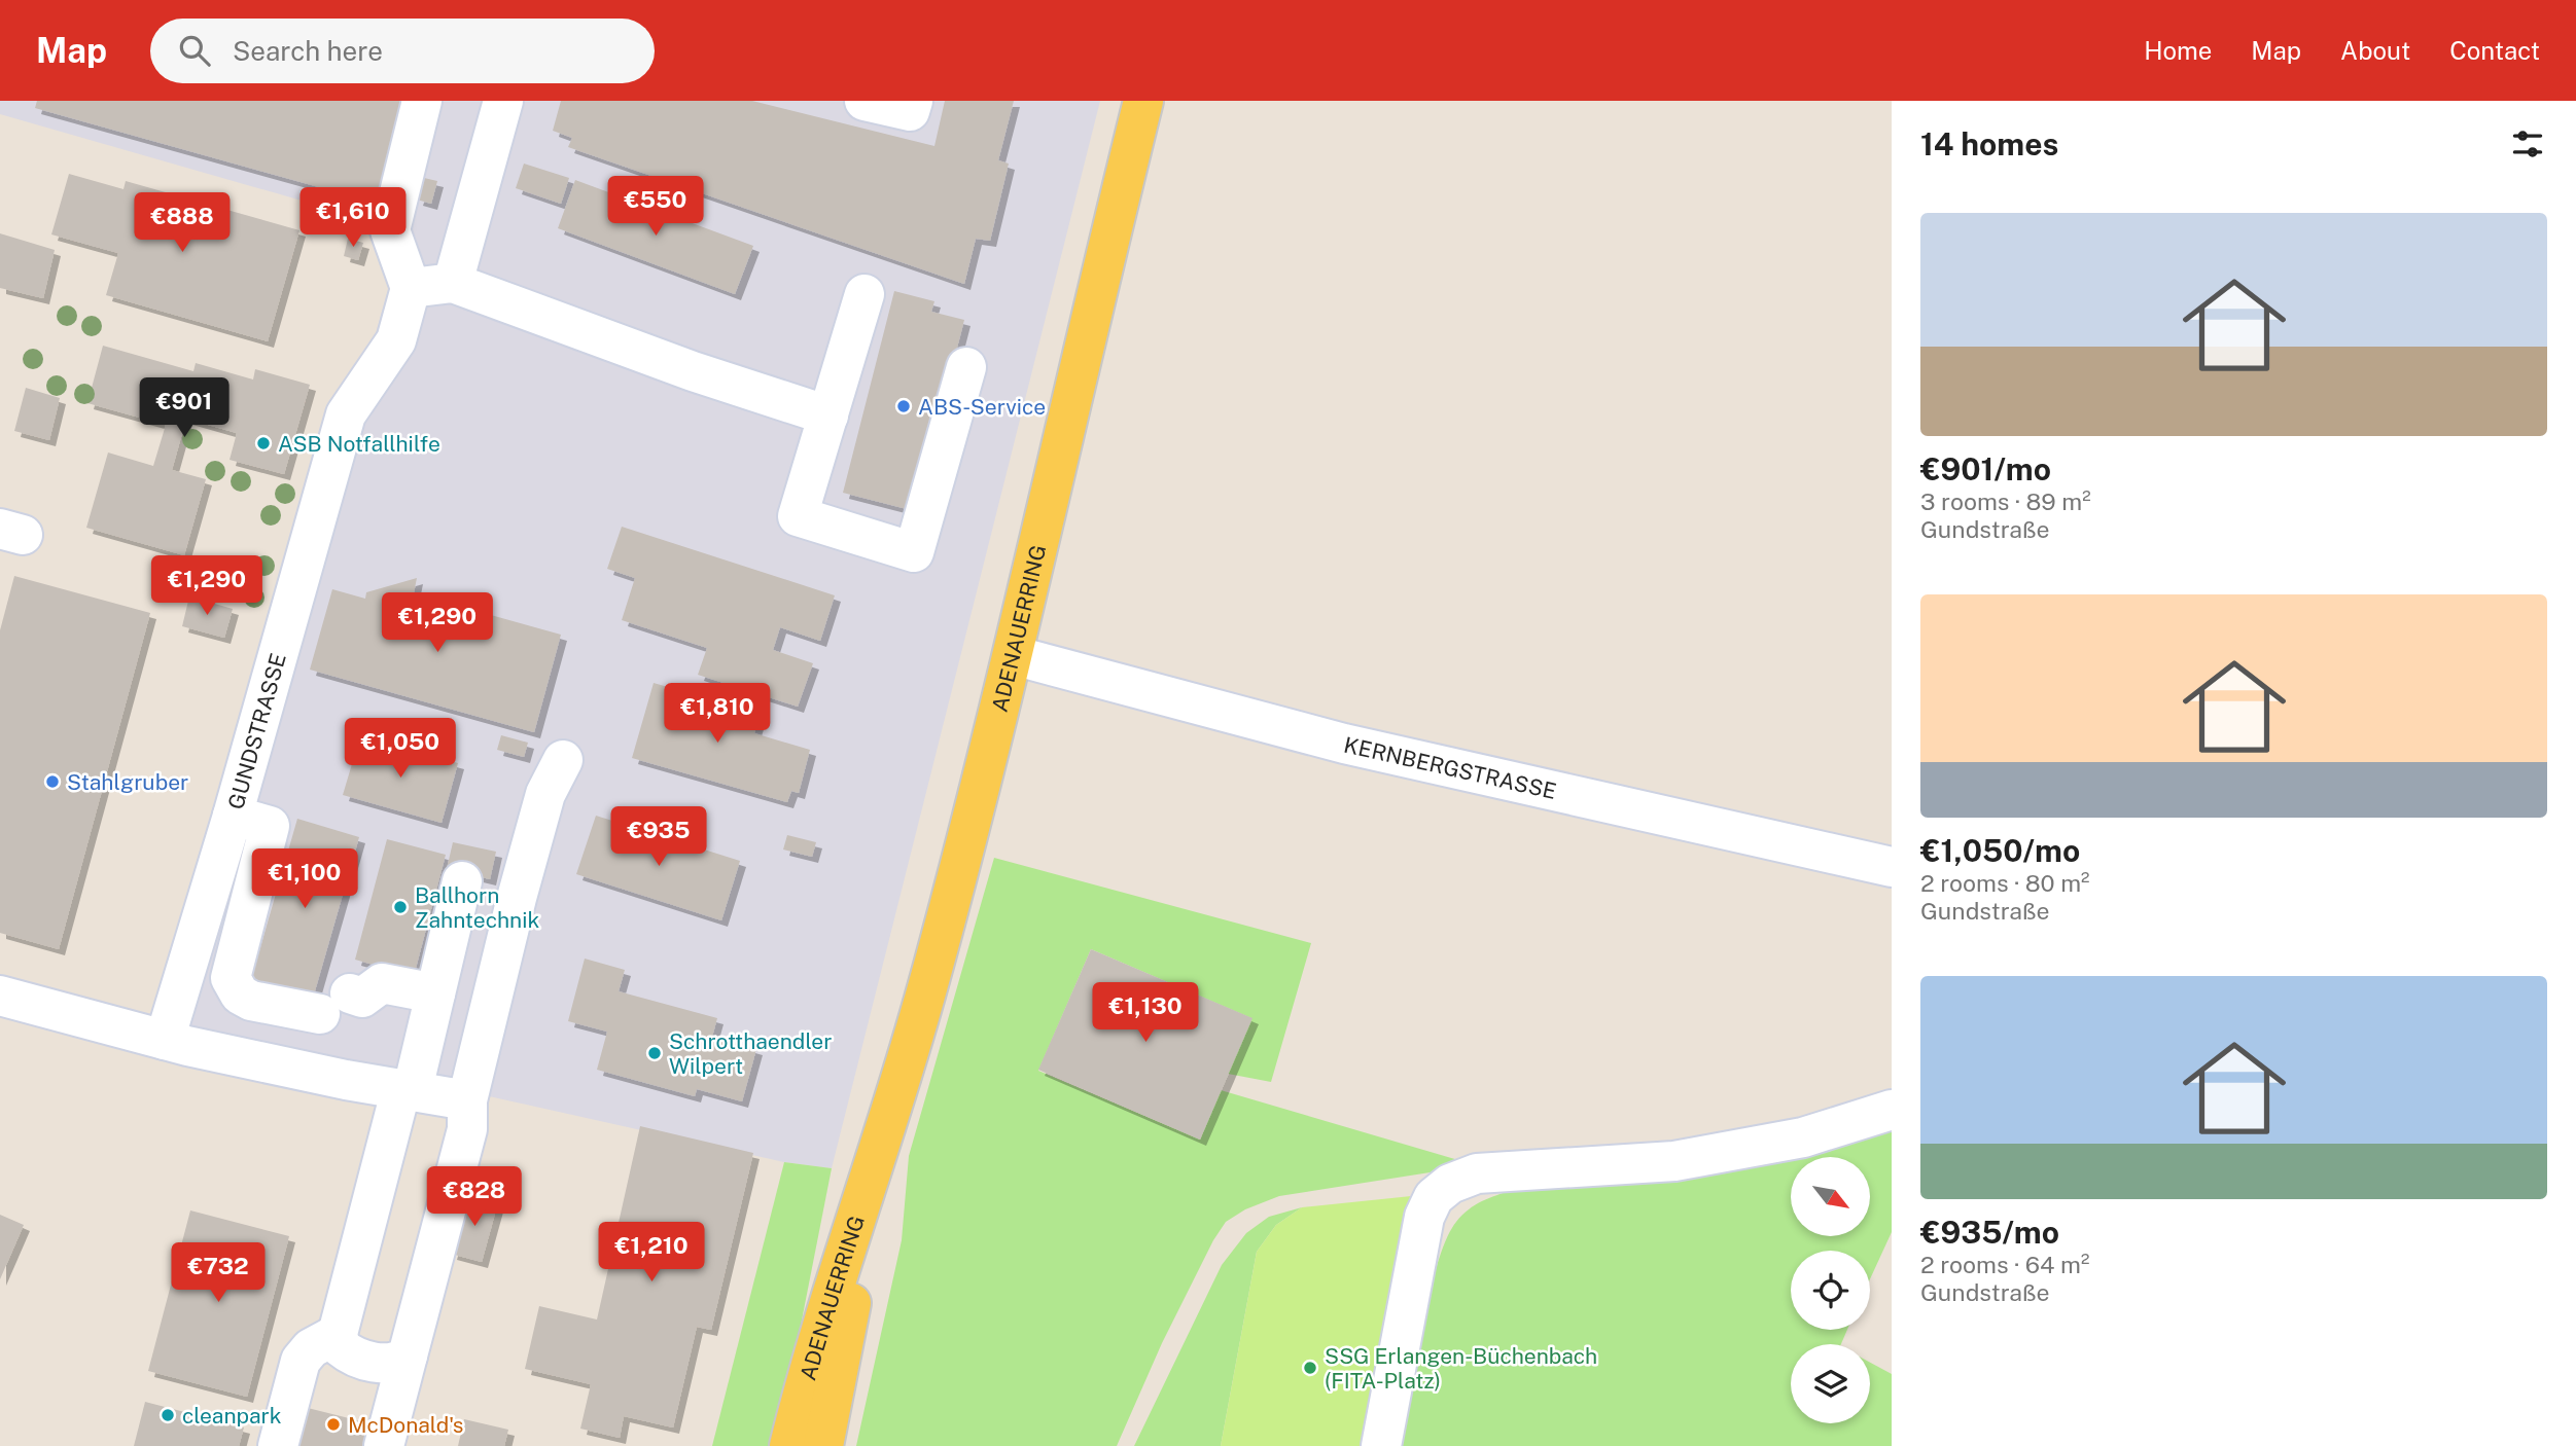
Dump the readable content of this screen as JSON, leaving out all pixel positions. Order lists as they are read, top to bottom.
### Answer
{
  "streets": {
    "main road": ["ADENAUERRING"],
    "street": ["GUNDSTRASSE", "KERNBERGSTRASSE"]
  },
  "crossings": [
    ["ADENAUERRING", "KERNBERGSTRASSE"]
  ],
  "places": [
    "ABS-Service",
    "ASB Notfallhilfe",
    "Stahlgruber",
    "Ballhorn Zahntechnik",
    "Schrotthaendler Wilpert",
    "SSG Erlangen-Büchenbach (FITA-Platz)",
    "cleanpark",
    "McDonald's"
  ],
  "north": "bottom right",
  "page": {
    "header": "Map",
    "search": "Search here",
    "nav": [
      "Home",
      "Map",
      "About",
      "Contact"
    ],
    "heading": "14 homes",
    "price": [
      "€550",
      "€1,610",
      "€888",
      "€901",
      "€1,290",
      "€1,290",
      "€1,810",
      "€1,050",
      "€935",
      "€1,100",
      "€1,130",
      "€828",
      "€1,210",
      "€732"
    ],
    "list": [
      {
        "name": "€901/mo",
        "note": "3 rooms · 89 m² · Gundstraße"
      },
      {
        "name": "€1,050/mo",
        "note": "2 rooms · 80 m² · Gundstraße"
      },
      {
        "name": "€935/mo",
        "note": "2 rooms · 64 m² · Gundstraße"
      }
    ]
  }
}
